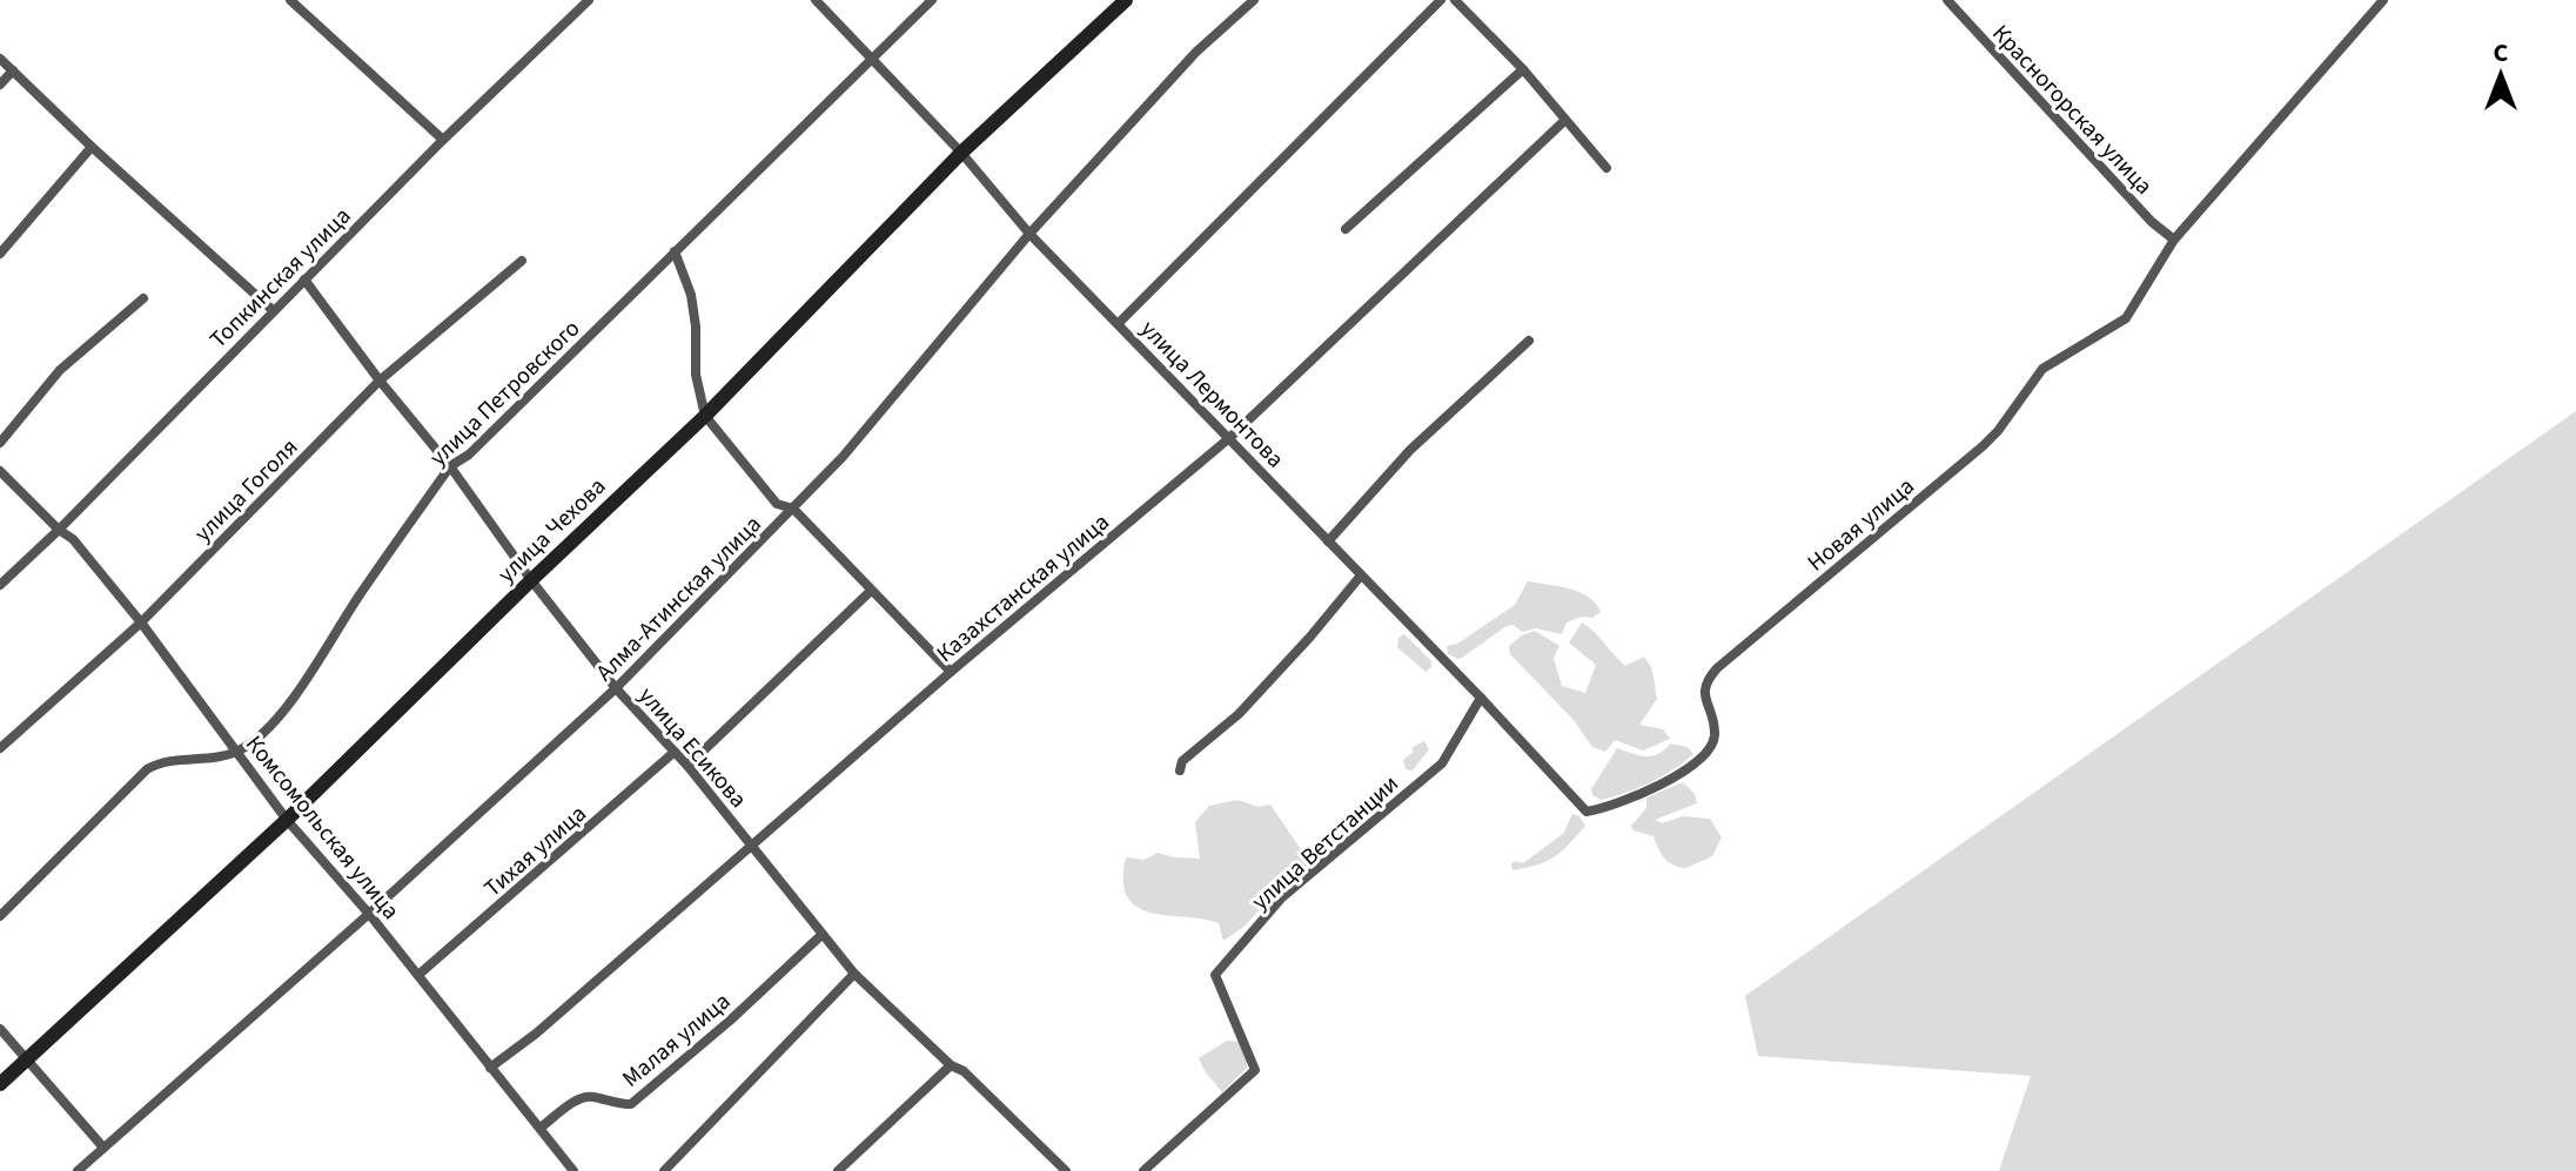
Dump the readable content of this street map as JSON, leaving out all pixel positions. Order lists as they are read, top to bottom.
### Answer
{
  "streets": {
    "street": [
      "Красногорская улица",
      "Топкинская улица",
      "улица Петровского",
      "улица Лермонтова",
      "улица Гоголя",
      "Новая улица",
      "улица Чехова",
      "Казахстанская улица",
      "Алма-Атинская улица",
      "улица Есикова",
      "Комсомольская улица",
      "улица Ветстанции",
      "Тихая улица",
      "Малая улица"
    ]
  },
  "crossings": [
    ["Красногорская улица", "Новая улица"],
    ["Топкинская улица", "улица Есикова"],
    ["Топкинская улица", "Комсомольская улица"],
    ["улица Петровского", "улица Лермонтова"],
    ["улица Петровского", "улица Есикова"],
    ["улица Петровского", "Комсомольская улица"],
    ["улица Лермонтова", "Новая улица"],
    ["улица Лермонтова", "улица Чехова"],
    ["улица Лермонтова", "Казахстанская улица"],
    ["улица Лермонтова", "Алма-Атинская улица"],
    ["улица Лермонтова", "улица Ветстанции"],
    ["улица Гоголя", "улица Есикова"],
    ["улица Гоголя", "Комсомольская улица"],
    ["улица Чехова", "улица Есикова"],
    ["улица Чехова", "Комсомольская улица"],
    ["Казахстанская улица", "улица Есикова"],
    ["Казахстанская улица", "Комсомольская улица"],
    ["Алма-Атинская улица", "улица Есикова"],
    ["Алма-Атинская улица", "Комсомольская улица"],
    ["улица Есикова", "Тихая улица"],
    ["улица Есикова", "Малая улица"],
    ["Комсомольская улица", "Тихая улица"],
    ["Комсомольская улица", "Малая улица"]
  ],
  "north": "top"
}
